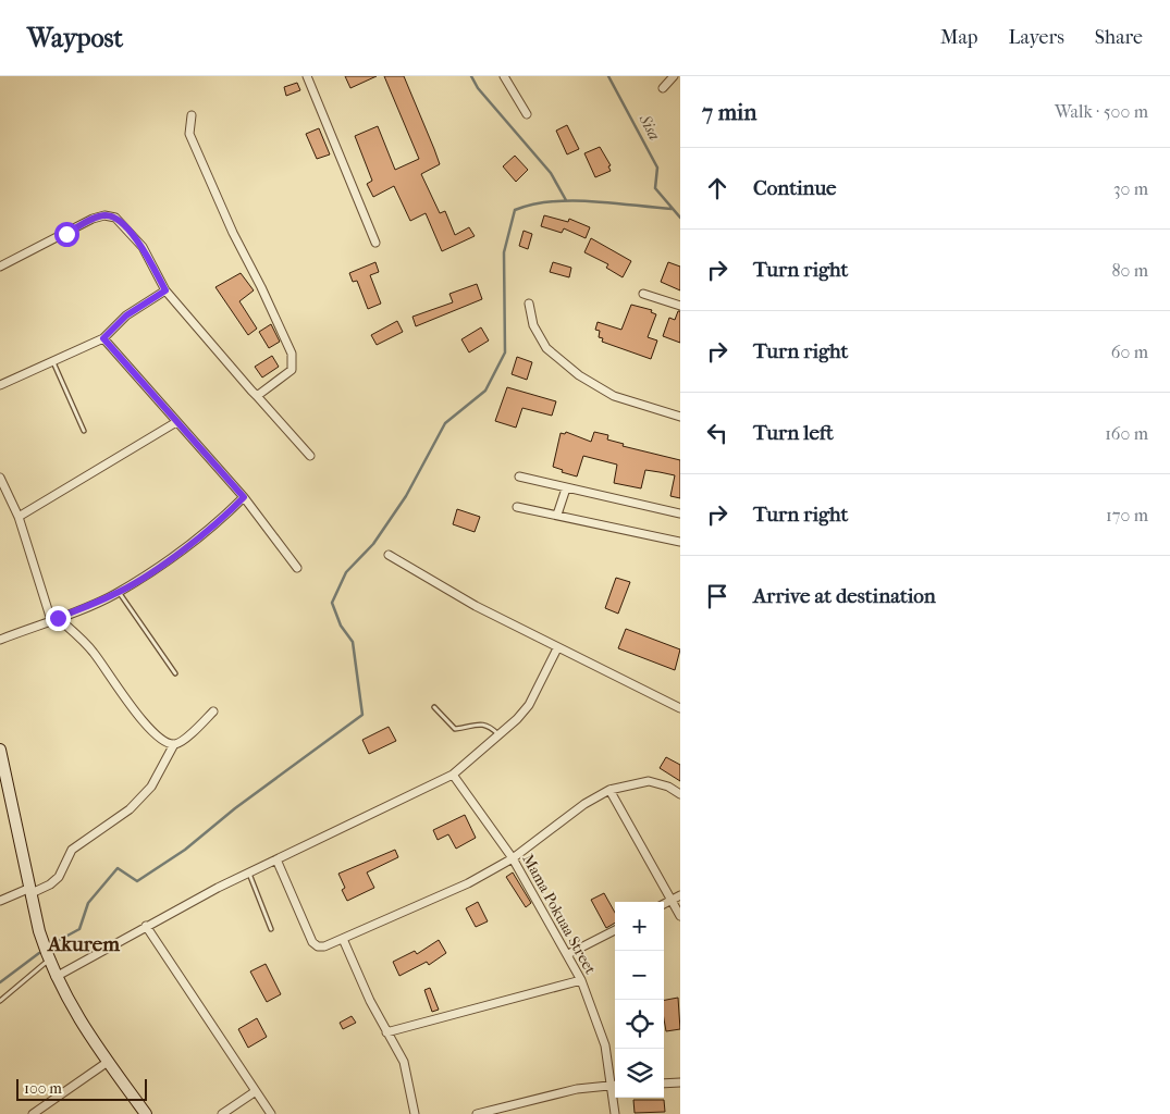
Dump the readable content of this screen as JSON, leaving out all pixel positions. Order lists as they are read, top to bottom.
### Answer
{
  "streets": {
    "street": ["Mama Pokuaa Street"]
  },
  "districts": ["Akurem"],
  "water": ["Sisa"],
  "scale_bar": "100 m",
  "page": {
    "header": "Waypost",
    "nav": ["Map", "Layers", "Share"],
    "heading": ["7 min", "Walk · 500 m"],
    "list": [
      ["Continue", "30 m"],
      ["Turn right", "80 m"],
      ["Turn right", "60 m"],
      ["Turn left", "160 m"],
      ["Turn right", "170 m"],
      "Arrive at destination"
    ],
    "map_buttons": ["+", "−"],
    "scale": "100 m"
  }
}
